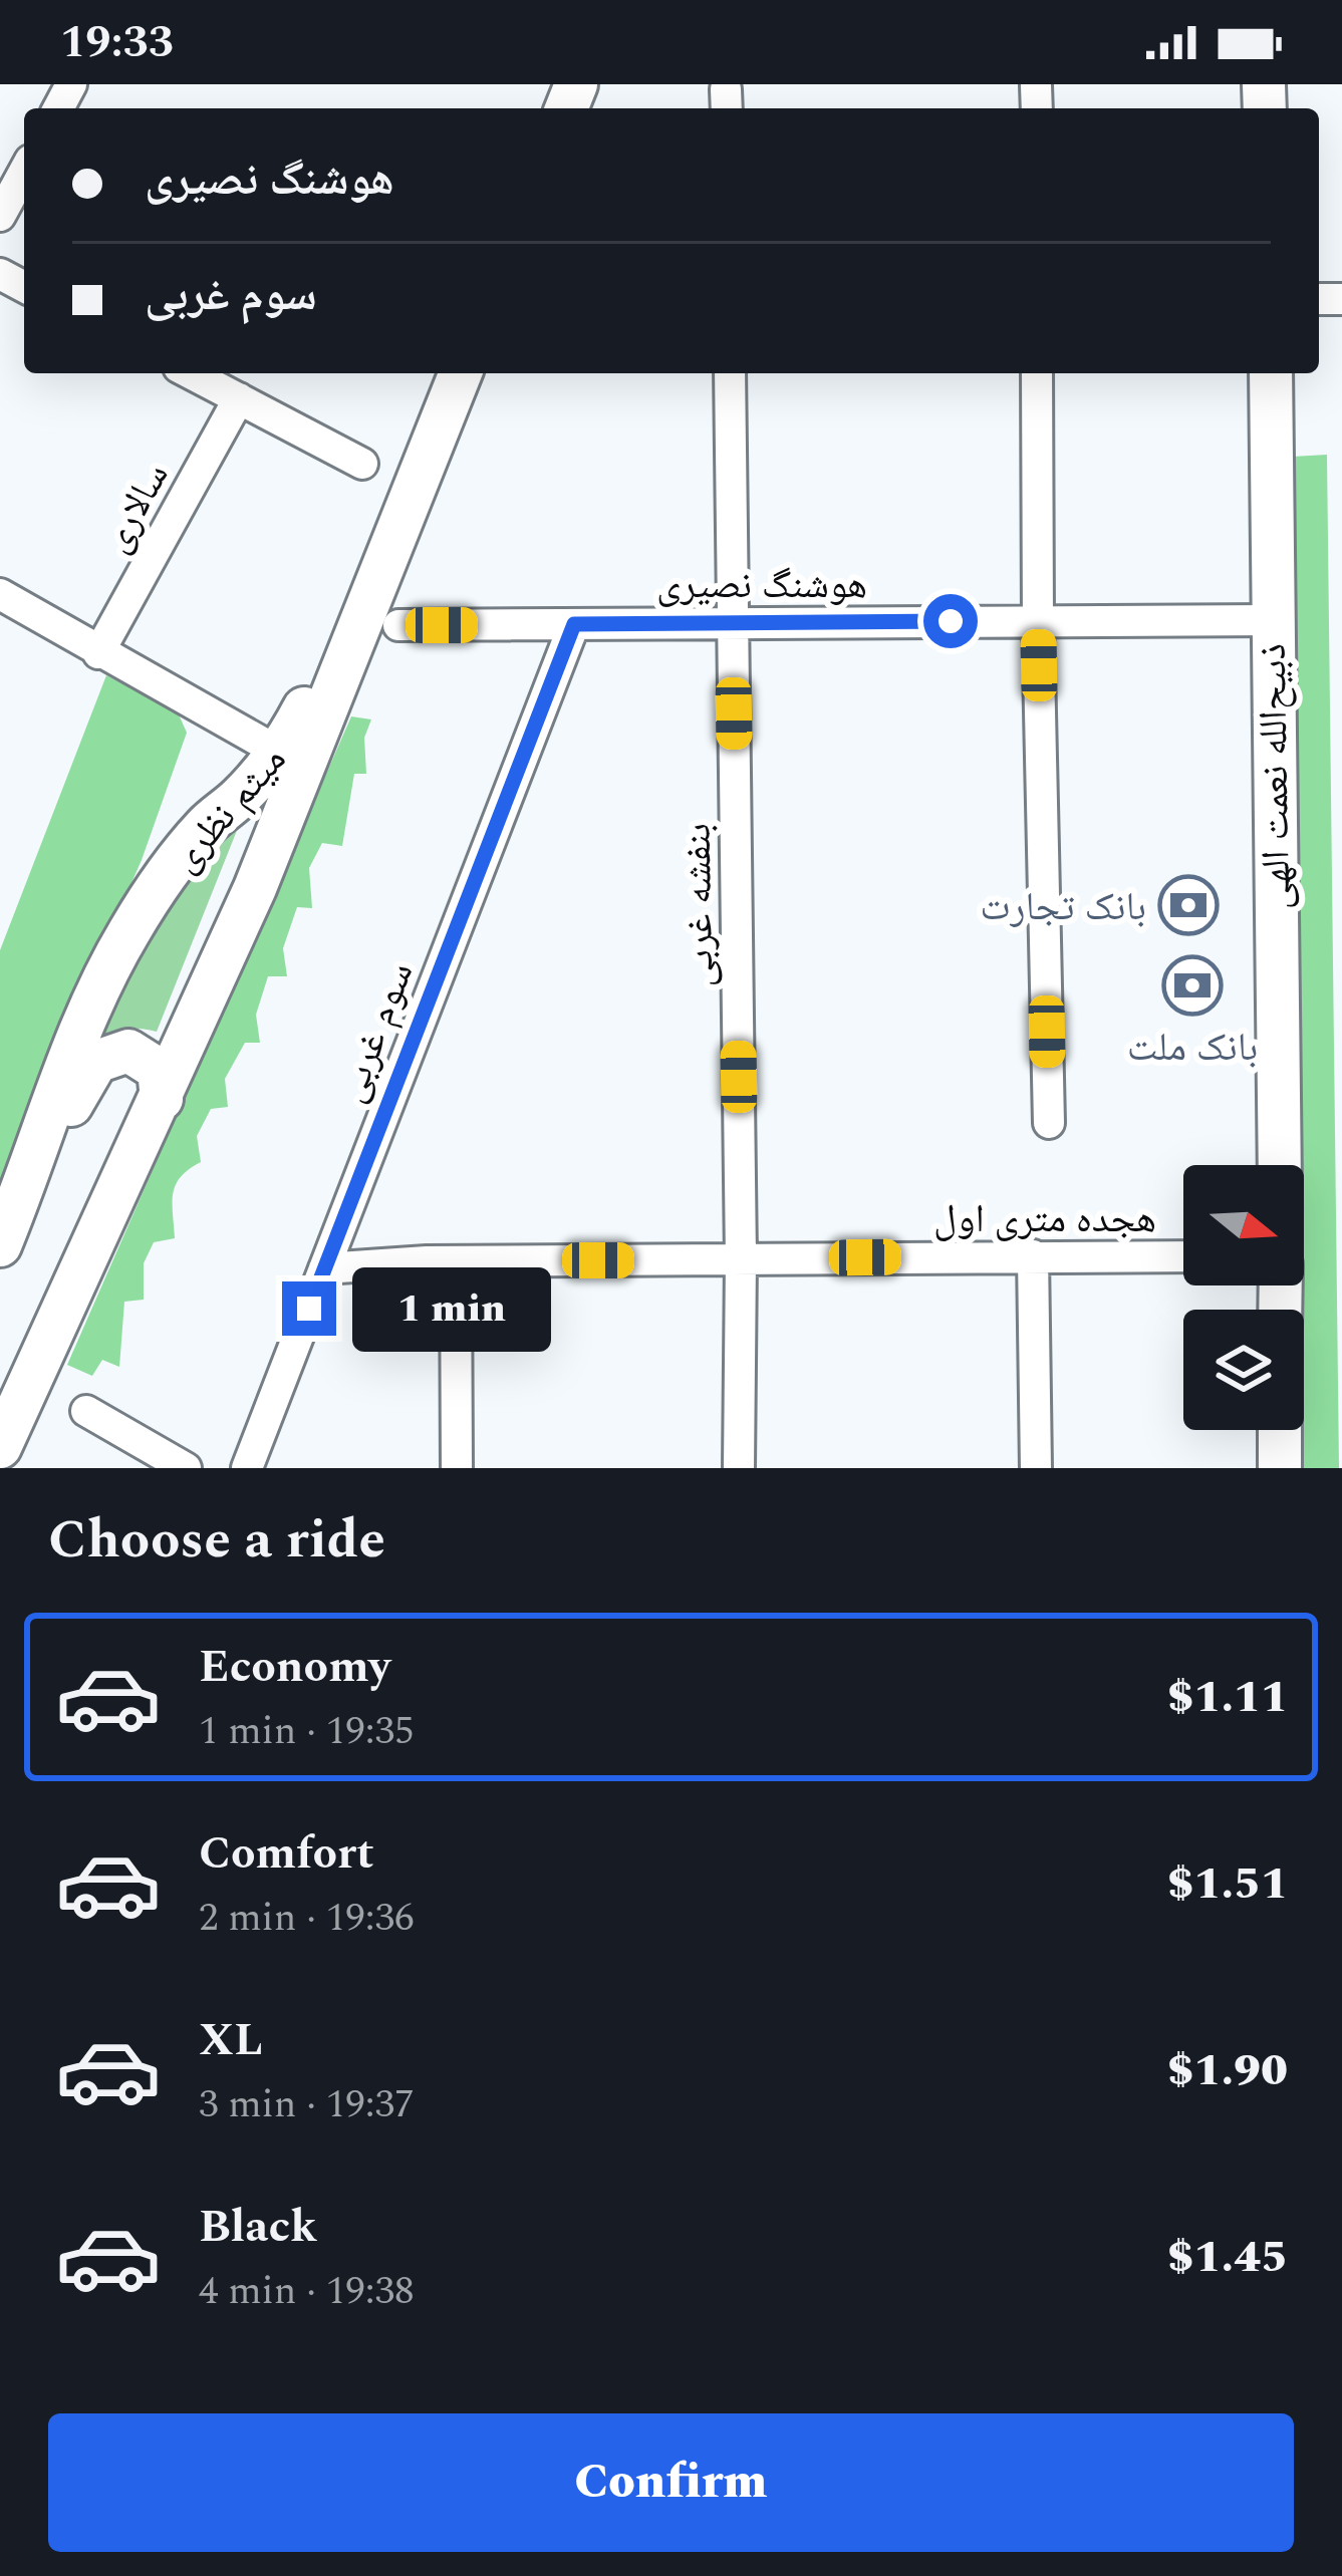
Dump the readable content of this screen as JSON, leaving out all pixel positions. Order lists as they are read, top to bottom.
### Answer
{
  "streets": {
    "main road": ["ذبیح‌الله نعمت الهی", "میثم نظری"],
    "street": [
      "سالاری",
      "هوشنگ نصیری",
      "بنفشه غربی",
      "سوم غربی",
      "هجده متری اول"
    ]
  },
  "crossings": [
    ["هوشنگ نصیری", "ذبیح‌الله نعمت الهی"],
    ["هوشنگ نصیری", "بنفشه غربی"],
    ["هوشنگ نصیری", "سوم غربی"],
    ["بنفشه غربی", "هجده متری اول"],
    ["سوم غربی", "هجده متری اول"]
  ],
  "places": {
    "bank": ["بانک تجارت", "بانک ملت"]
  },
  "north": "right",
  "page": {
    "status": "19:33",
    "banner": ["هوشنگ نصیری", "سوم غربی"],
    "bubble": "1 min",
    "heading": "Choose a ride",
    "list": [
      {
        "name": "Economy",
        "note": "1 min · 19:35",
        "value": "$1.11"
      },
      {
        "name": "Comfort",
        "note": "2 min · 19:36",
        "value": "$1.51"
      },
      {
        "name": "XL",
        "note": "3 min · 19:37",
        "value": "$1.90"
      },
      {
        "name": "Black",
        "note": "4 min · 19:38",
        "value": "$1.45"
      }
    ],
    "buttons": "Confirm"
  }
}
